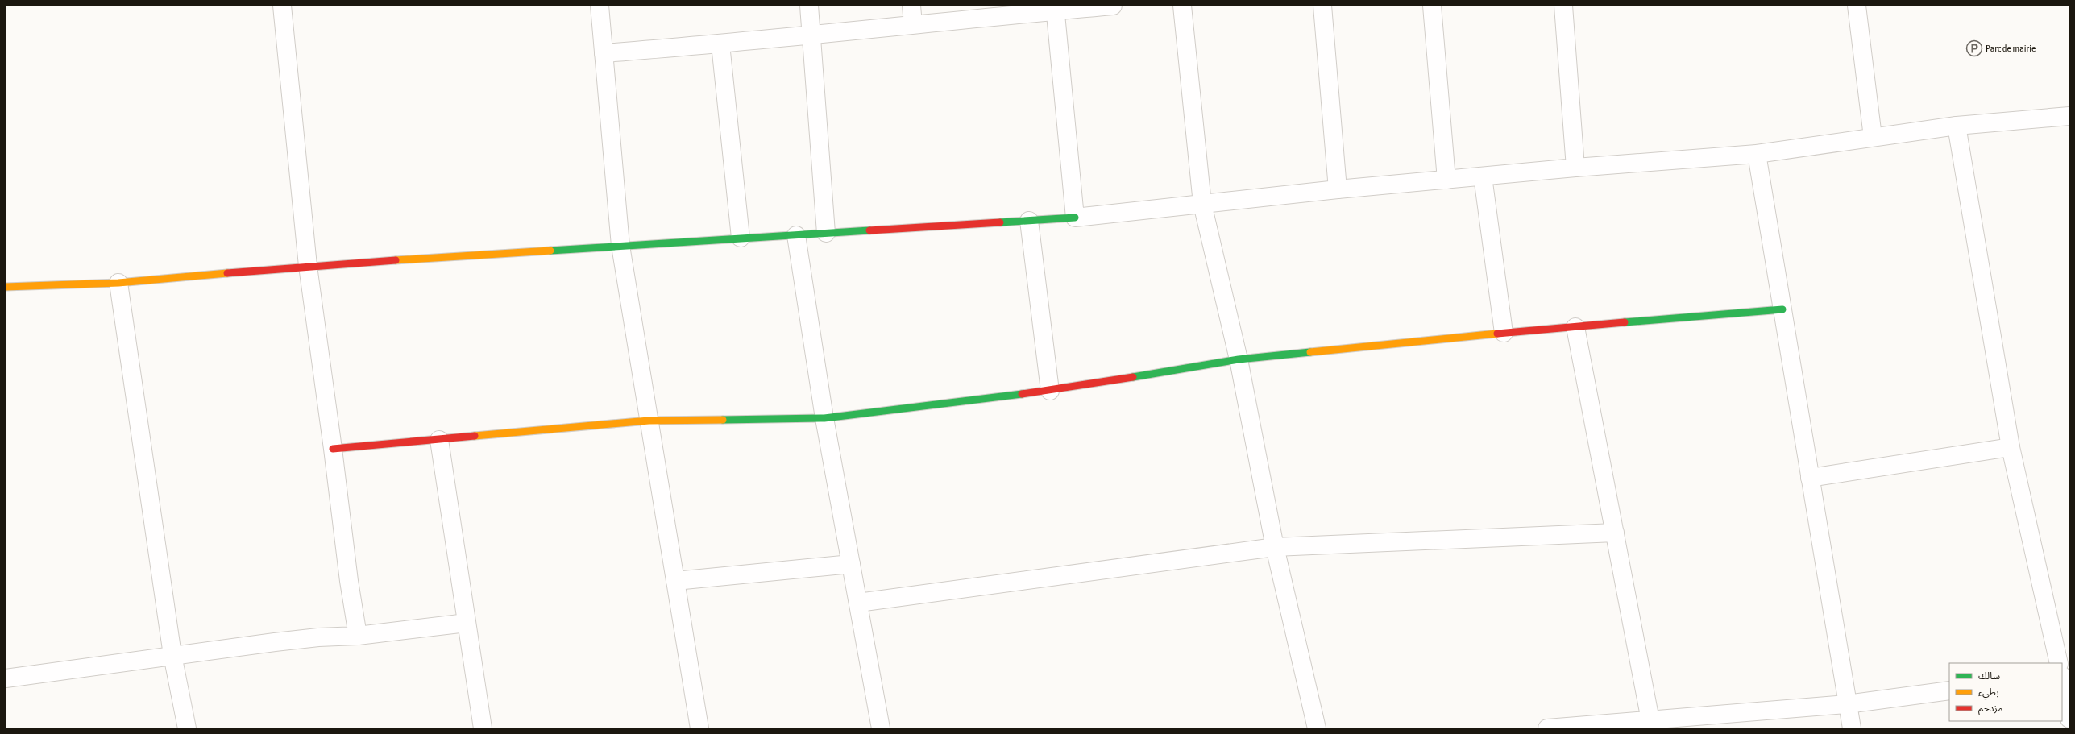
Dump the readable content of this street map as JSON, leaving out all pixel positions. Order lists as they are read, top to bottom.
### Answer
{
  "places": {
    "parking": ["Parc de mairie"]
  },
  "legend": ["سالك", "بطيء", "مزدحم"]
}
